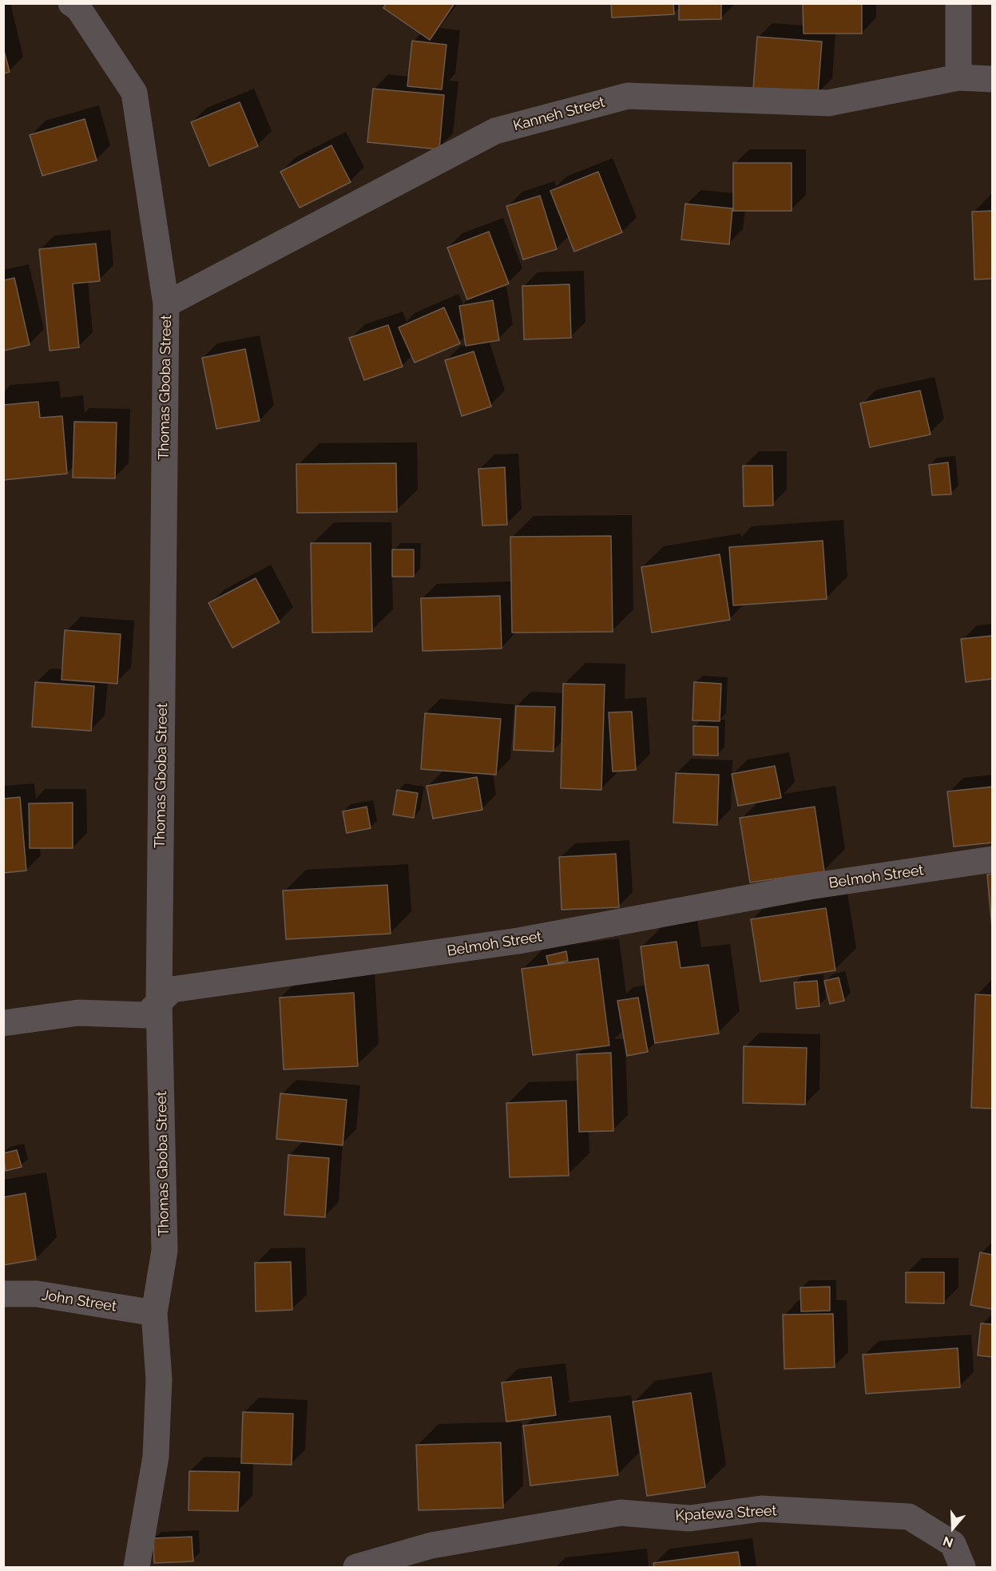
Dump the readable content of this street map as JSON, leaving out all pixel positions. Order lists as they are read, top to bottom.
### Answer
{
  "streets": {
    "street": [
      "Kanneh Street",
      "Thomas Gboba Street",
      "Belmoh Street",
      "John Street",
      "Kpatewa Street"
    ]
  },
  "crossings": [
    ["Kanneh Street", "Thomas Gboba Street"],
    ["Thomas Gboba Street", "Belmoh Street"],
    ["Thomas Gboba Street", "John Street"]
  ],
  "north": "bottom"
}
